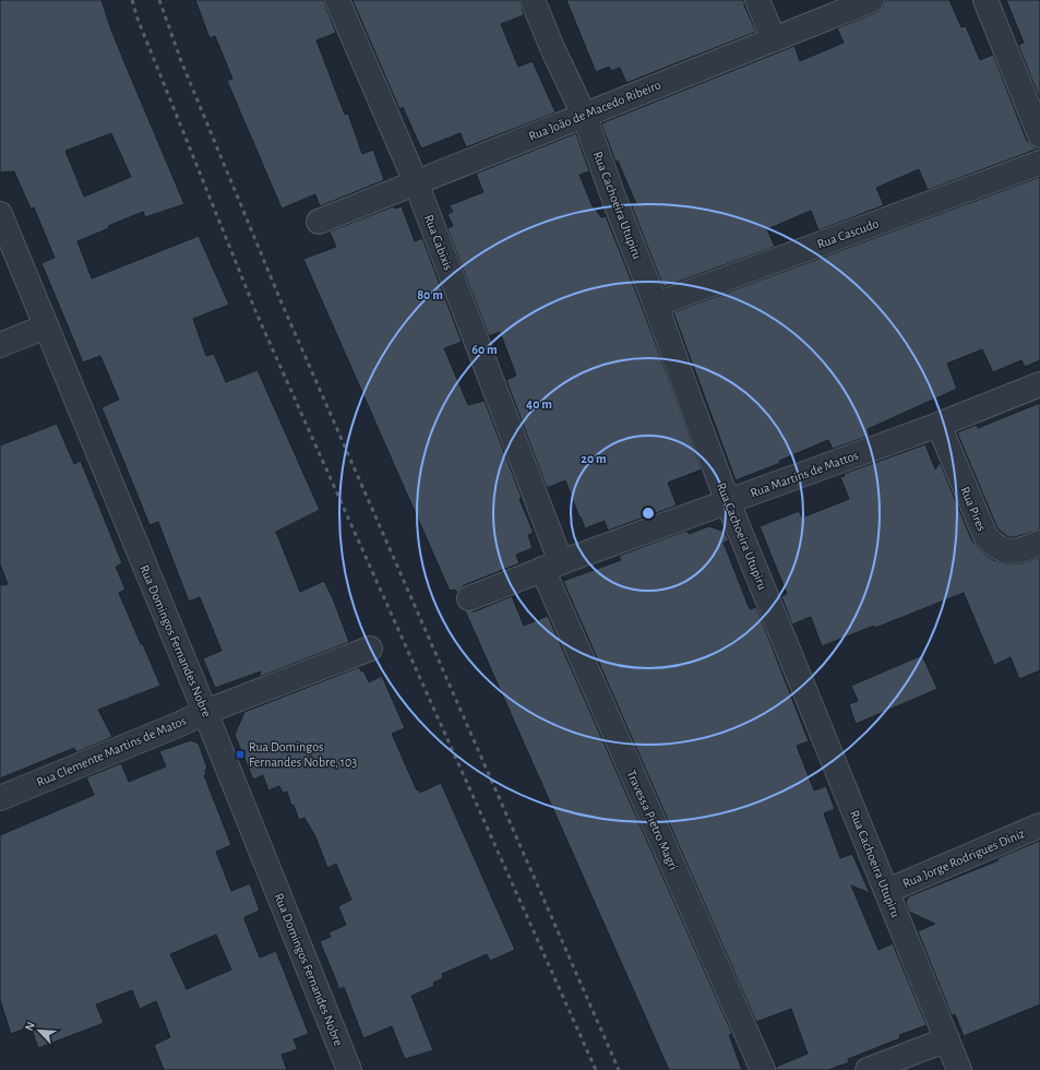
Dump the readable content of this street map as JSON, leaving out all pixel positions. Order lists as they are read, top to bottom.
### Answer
{
  "streets": {
    "street": [
      "Rua João de Macedo Ribeiro",
      "Rua Cachoeira Utupiru",
      "Rua Cascudo",
      "Rua Cabixis",
      "Rua Martins de Mattos",
      "Rua Pires",
      "Rua Domingos Fernandes Nobre",
      "Rua Clemente Martins de Matos",
      "Travessa Pietro Magri",
      "Rua Jorge Rodrigues Diniz"
    ]
  },
  "crossings": [
    ["Rua João de Macedo Ribeiro", "Rua Cachoeira Utupiru"],
    ["Rua João de Macedo Ribeiro", "Rua Cabixis"],
    ["Rua Cachoeira Utupiru", "Rua Cascudo"],
    ["Rua Cachoeira Utupiru", "Rua Martins de Mattos"],
    ["Rua Cachoeira Utupiru", "Rua Jorge Rodrigues Diniz"],
    ["Rua Cabixis", "Rua Martins de Mattos"],
    ["Rua Cabixis", "Travessa Pietro Magri"],
    ["Rua Martins de Mattos", "Rua Pires"],
    ["Rua Martins de Mattos", "Travessa Pietro Magri"],
    ["Rua Domingos Fernandes Nobre", "Rua Clemente Martins de Matos"]
  ],
  "places": {
    "transit": ["Rua Domingos Fernandes Nobre, 103"]
  },
  "north": "top left",
  "rings": [
    "80 m",
    "60 m",
    "40 m",
    "20 m"
  ]
}
